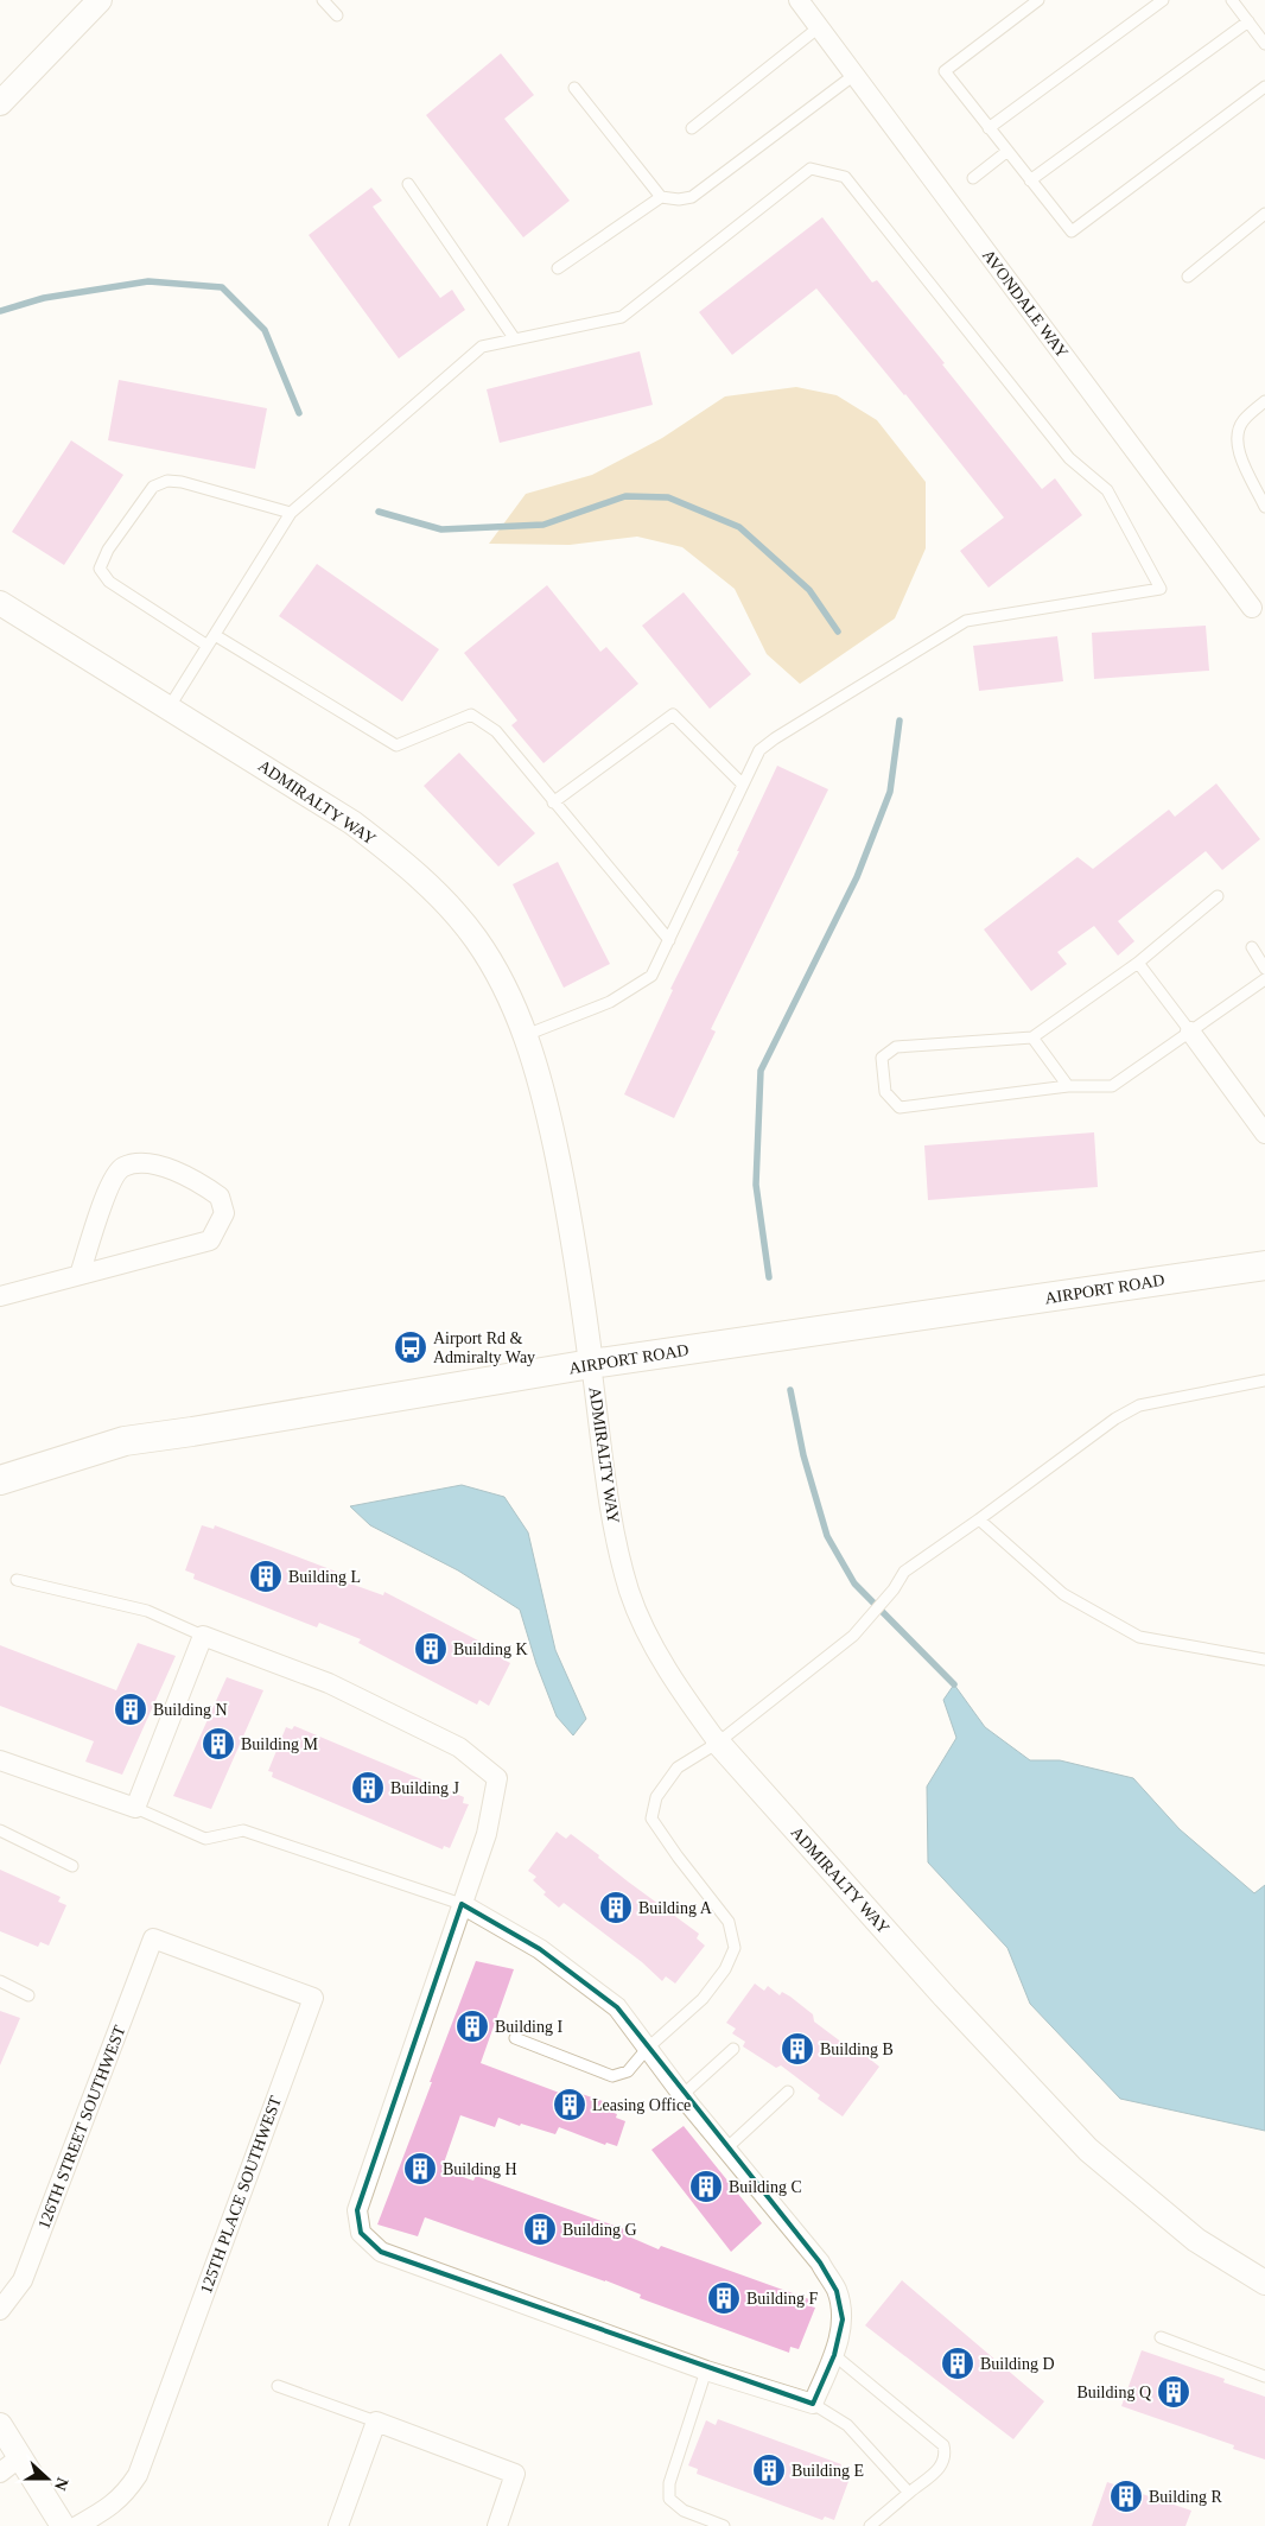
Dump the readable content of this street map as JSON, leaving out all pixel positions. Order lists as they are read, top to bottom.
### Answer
{
  "streets": {
    "main road": ["AIRPORT ROAD"],
    "street": [
      "AVONDALE WAY",
      "ADMIRALTY WAY",
      "126TH STREET SOUTHWEST",
      "125TH PLACE SOUTHWEST"
    ]
  },
  "crossings": [
    ["ADMIRALTY WAY", "AIRPORT ROAD"],
    ["126TH STREET SOUTHWEST", "125TH PLACE SOUTHWEST"]
  ],
  "places": {
    "bus stop": ["Airport Rd & Admiralty Way"],
    "building": [
      "Building L",
      "Building K",
      "Building N",
      "Building M",
      "Building J",
      "Building A",
      "Building I",
      "Building B",
      "Leasing Office",
      "Building H",
      "Building C",
      "Building G",
      "Building F",
      "Building D",
      "Building Q",
      "Building E",
      "Building R"
    ]
  },
  "north": "right"
}
